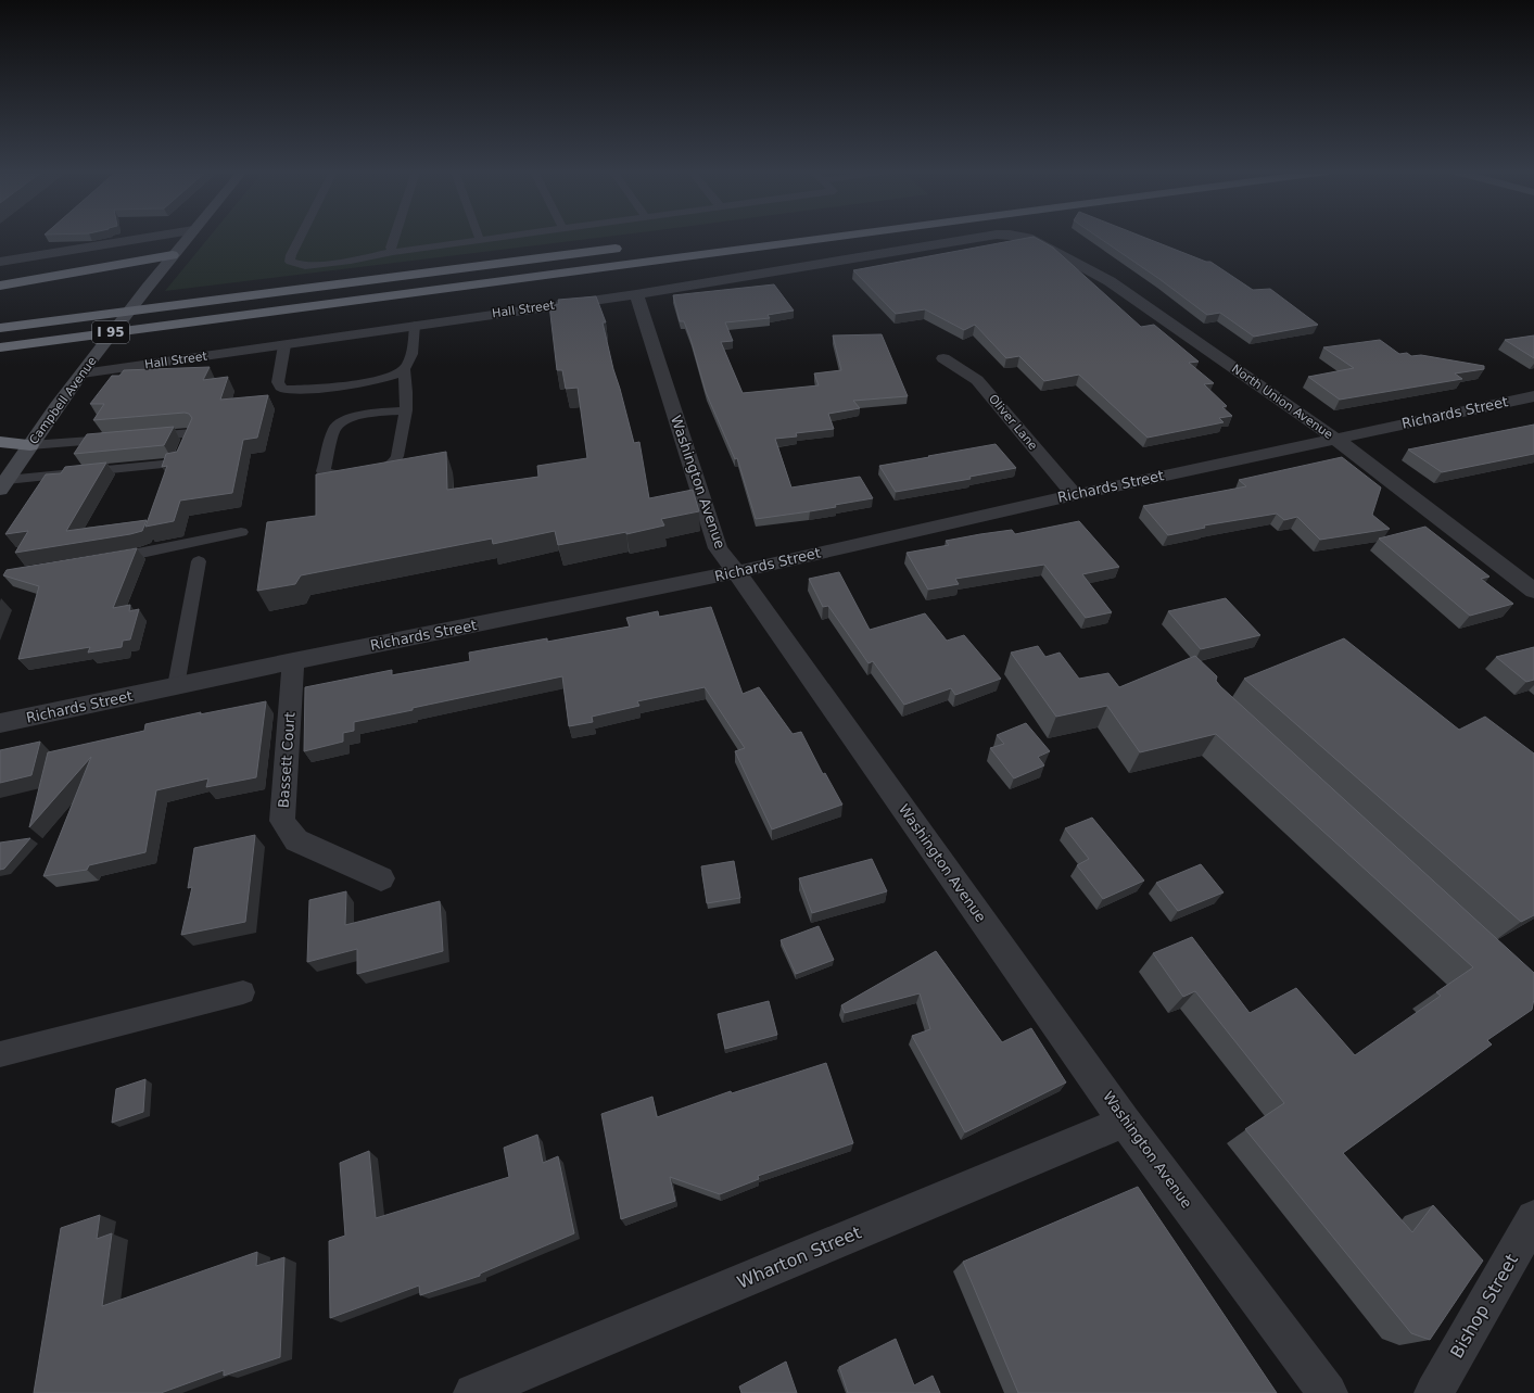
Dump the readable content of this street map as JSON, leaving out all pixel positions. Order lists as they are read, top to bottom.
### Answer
{
  "streets": {
    "highway": ["I 95"],
    "main road": ["Campbell Avenue"],
    "street": [
      "Hall Street",
      "North Union Avenue",
      "Richards Street",
      "Oliver Lane",
      "Washington Avenue",
      "Bassett Court",
      "Wharton Street",
      "Bishop Street"
    ]
  },
  "crossings": [
    ["Hall Street", "Campbell Avenue"],
    ["Hall Street", "Washington Avenue"],
    ["North Union Avenue", "Richards Street"],
    ["Richards Street", "Oliver Lane"],
    ["Richards Street", "Washington Avenue"],
    ["Richards Street", "Bassett Court"],
    ["Washington Avenue", "Wharton Street"]
  ]
}
